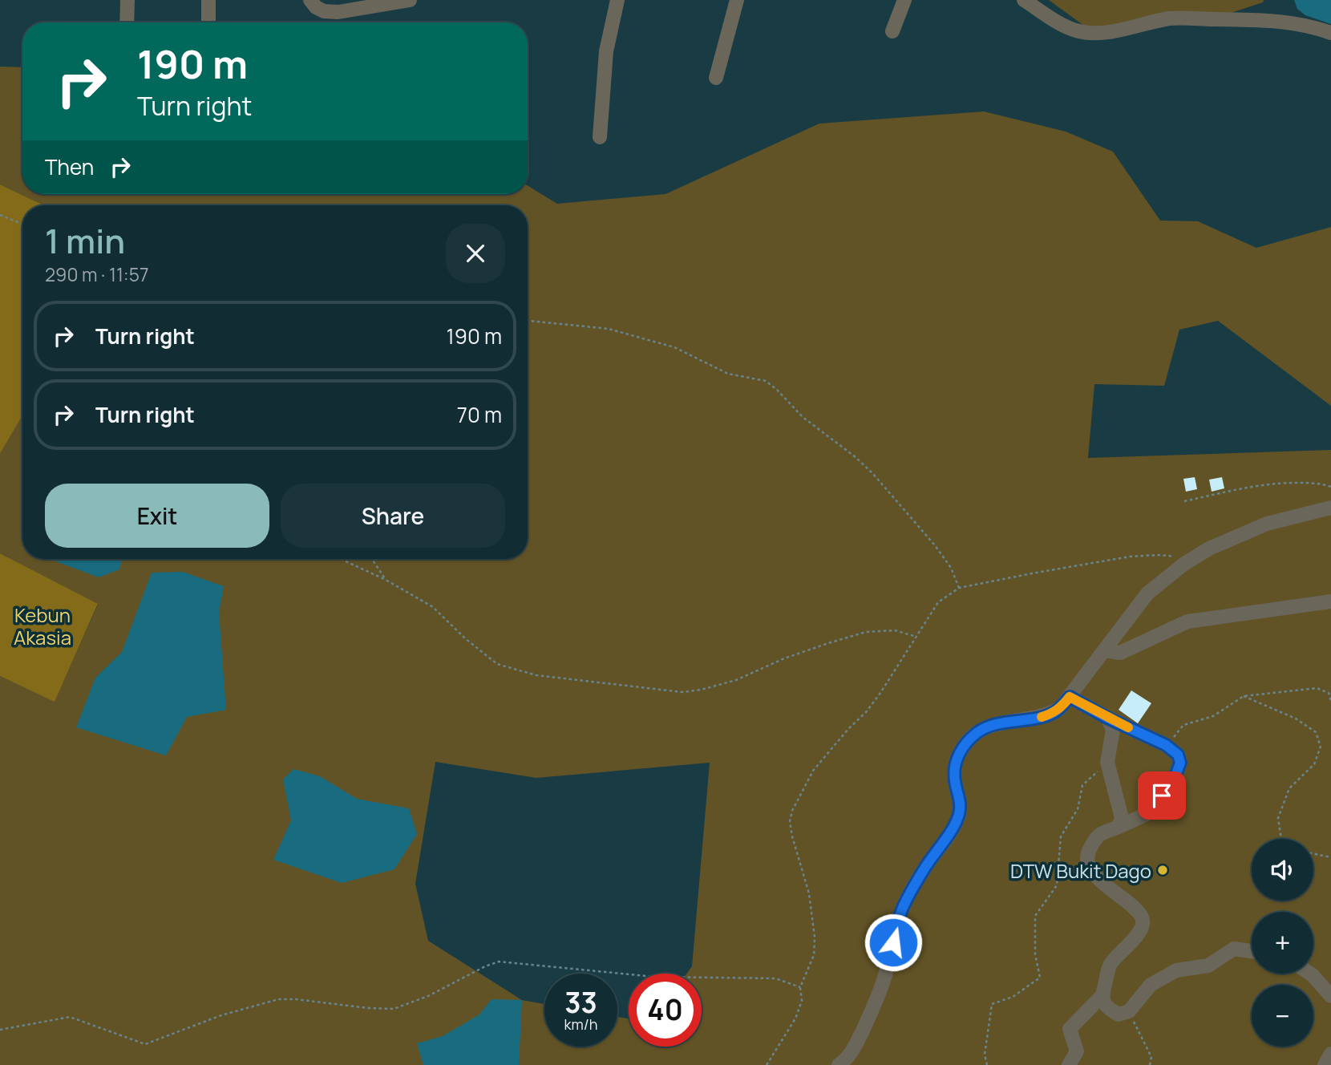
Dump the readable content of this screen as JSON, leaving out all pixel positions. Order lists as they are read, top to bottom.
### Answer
{
  "parks": ["Kebun Akasia"],
  "places": ["DTW Bukit Dago"],
  "page": {
    "turn": ["190 m", "Turn right"],
    "then": "Then",
    "heading": ["1 min", "290 m · 11:57"],
    "list": [
      {
        "name": "Turn right",
        "value": "190 m"
      },
      {
        "name": "Turn right",
        "value": "70 m"
      }
    ],
    "buttons": ["Exit", "Share"],
    "map_buttons": ["+", "−"],
    "speed": "33 km/h",
    "limit": "40"
  }
}
